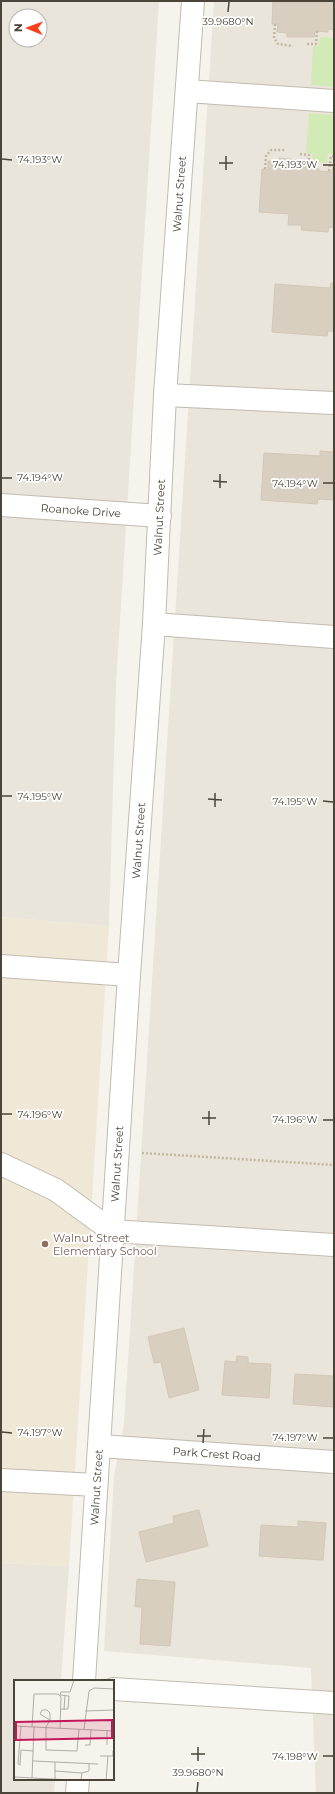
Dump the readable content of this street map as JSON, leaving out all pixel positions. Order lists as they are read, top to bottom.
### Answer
{
  "streets": {
    "street": ["Walnut Street", "Roanoke Drive", "Park Crest Road"]
  },
  "crossings": [
    ["Walnut Street", "Roanoke Drive"],
    ["Walnut Street", "Park Crest Road"]
  ],
  "places": ["Walnut Street Elementary School"],
  "north": "left",
  "coordinates": [
    "39.9680°N",
    "74.193°W",
    "74.194°W",
    "74.195°W",
    "74.196°W",
    "74.197°W",
    "74.198°W"
  ]
}
